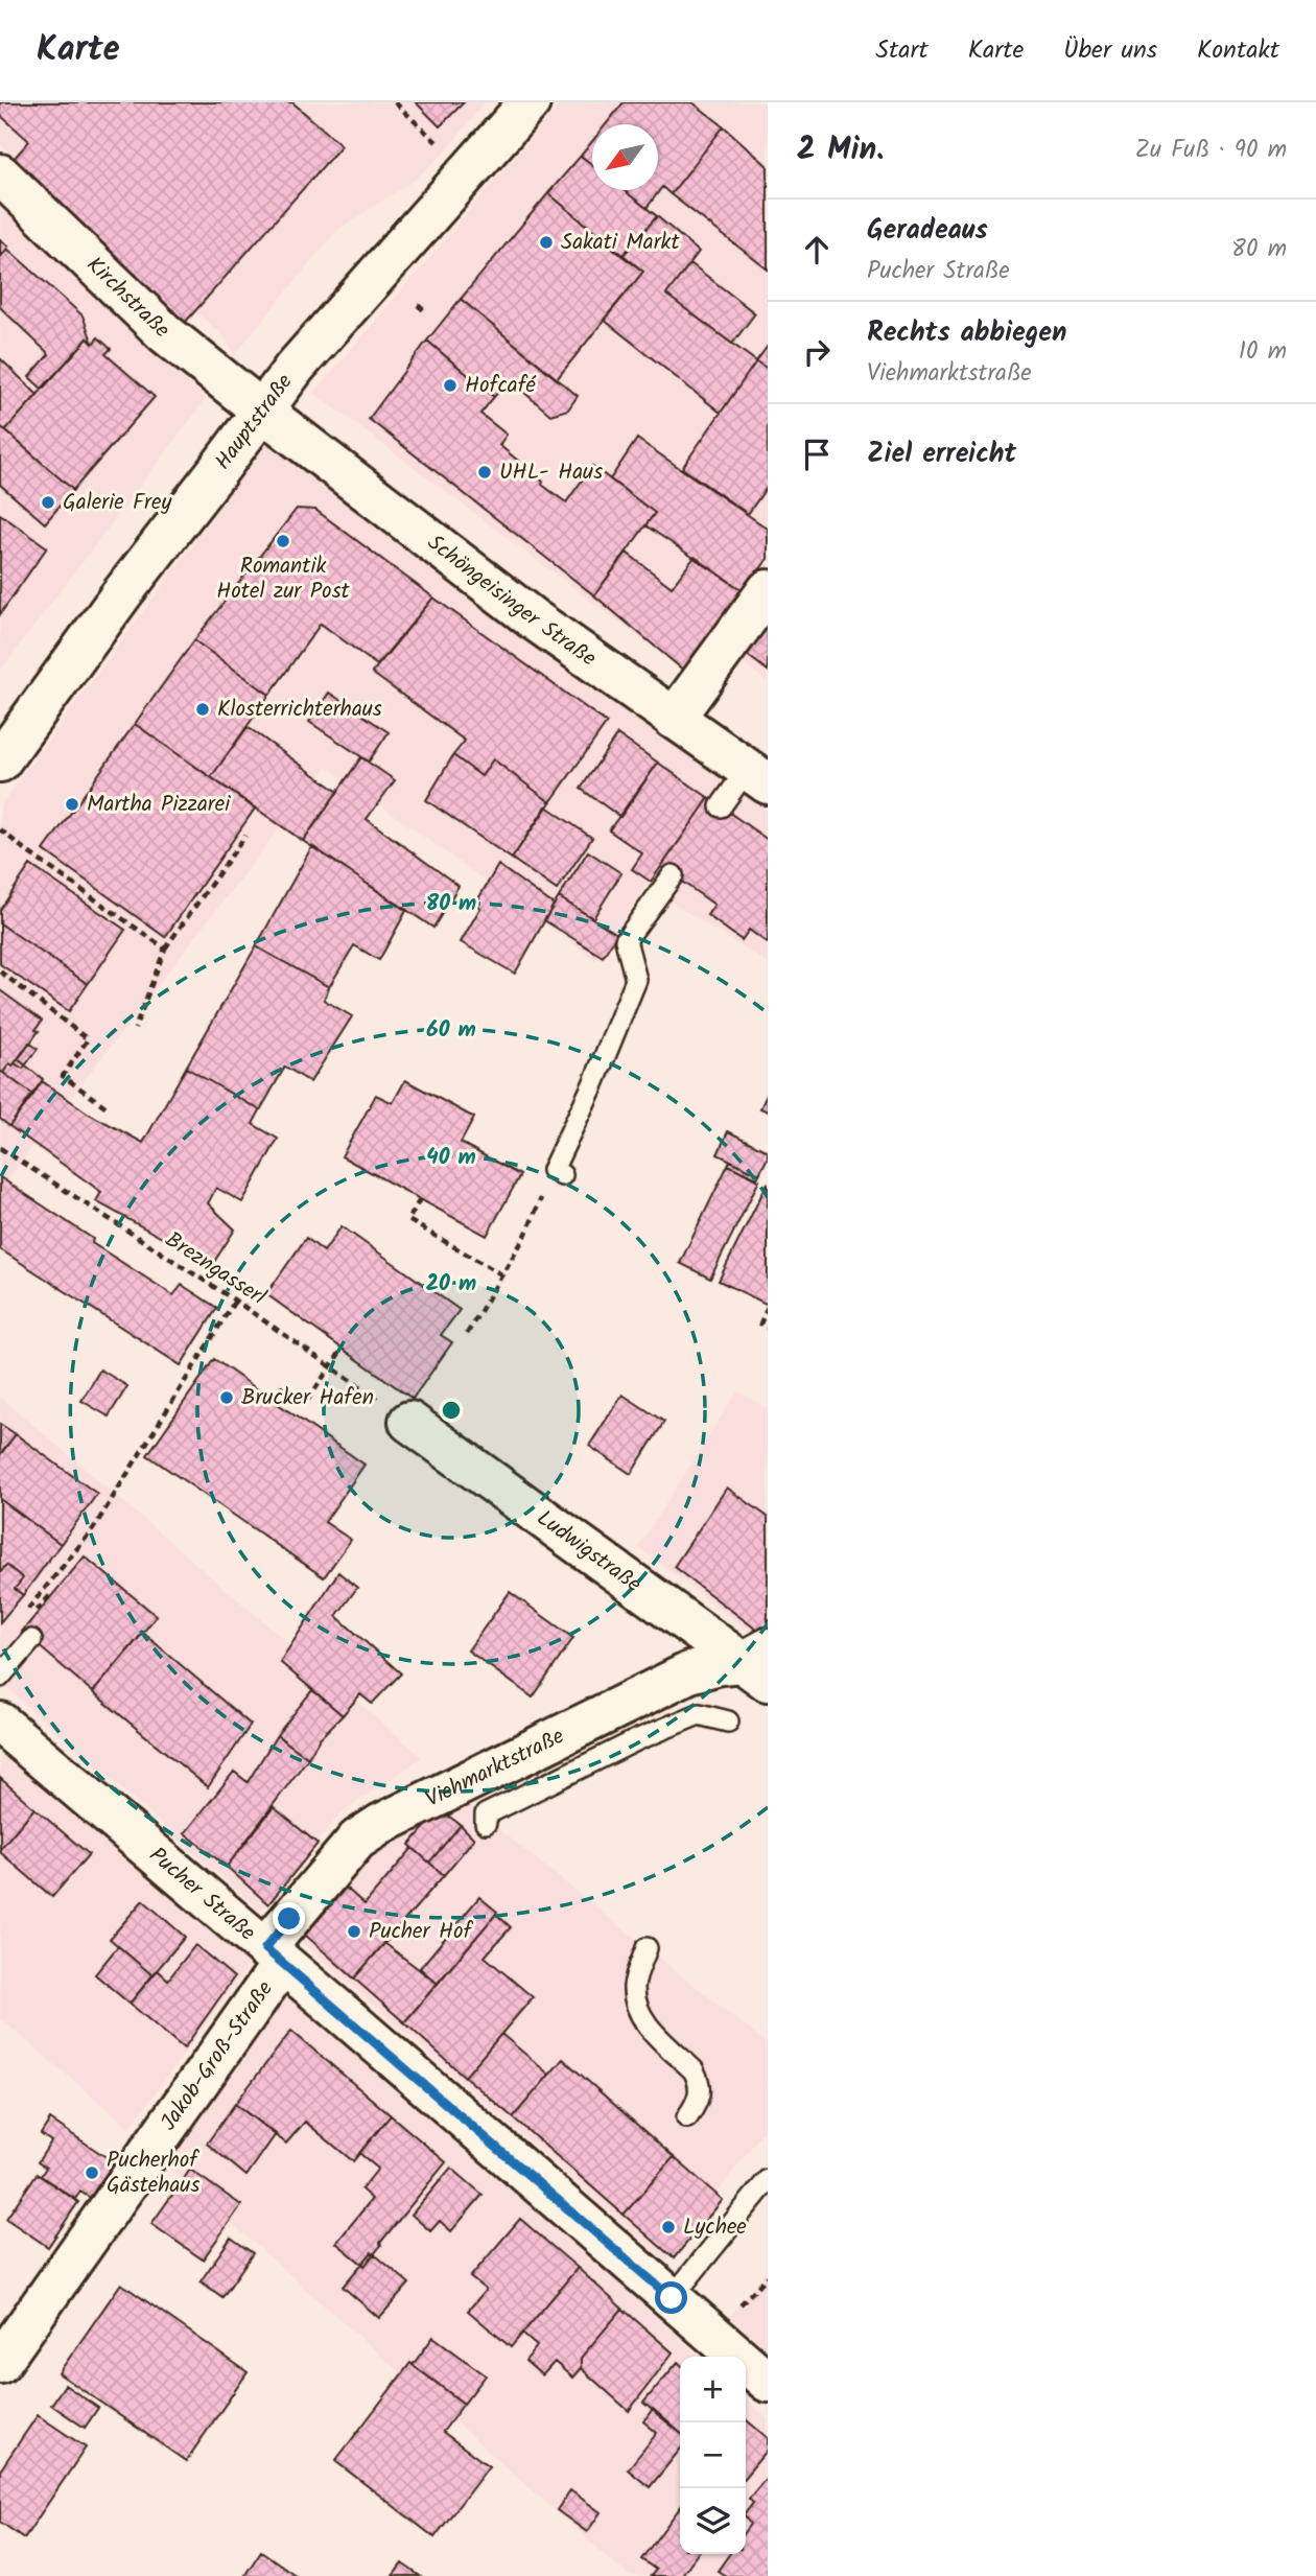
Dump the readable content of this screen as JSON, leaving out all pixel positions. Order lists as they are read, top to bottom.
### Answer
{
  "streets": {
    "street": [
      "Kirchstraße",
      "Hauptstraße",
      "Schöngeisinger Straße",
      "Ludwigstraße",
      "Viehmarktstraße",
      "Pucher Straße",
      "Jakob-Groß-Straße"
    ],
    "path": ["Brezngasserl"]
  },
  "crossings": [
    ["Kirchstraße", "Hauptstraße"],
    ["Kirchstraße", "Schöngeisinger Straße"],
    ["Hauptstraße", "Schöngeisinger Straße"],
    ["Brezngasserl", "Ludwigstraße"],
    ["Ludwigstraße", "Viehmarktstraße"],
    ["Viehmarktstraße", "Pucher Straße"],
    ["Viehmarktstraße", "Jakob-Groß-Straße"],
    ["Pucher Straße", "Jakob-Groß-Straße"]
  ],
  "places": [
    "Sakati Markt",
    "Hofcafé",
    "UHL- Haus",
    "Galerie Frey",
    "Romantik Hotel zur Post",
    "Klosterrichterhaus",
    "Martha Pizzarei",
    "Brucker Hafen",
    "Pucher Hof",
    "Pucherhof Gästehaus",
    "Lychee"
  ],
  "north": "bottom left",
  "page": {
    "header": "Karte",
    "nav": [
      "Start",
      "Karte",
      "Über uns",
      "Kontakt"
    ],
    "heading": ["2 Min.", "Zu Fuß · 90 m"],
    "list": [
      ["Geradeaus", "Pucher Straße", "80 m"],
      ["Rechts abbiegen", "Viehmarktstraße", "10 m"],
      "Ziel erreicht"
    ],
    "map_buttons": ["+", "−"]
  },
  "rings": [
    "80 m",
    "60 m",
    "40 m",
    "20 m"
  ]
}
